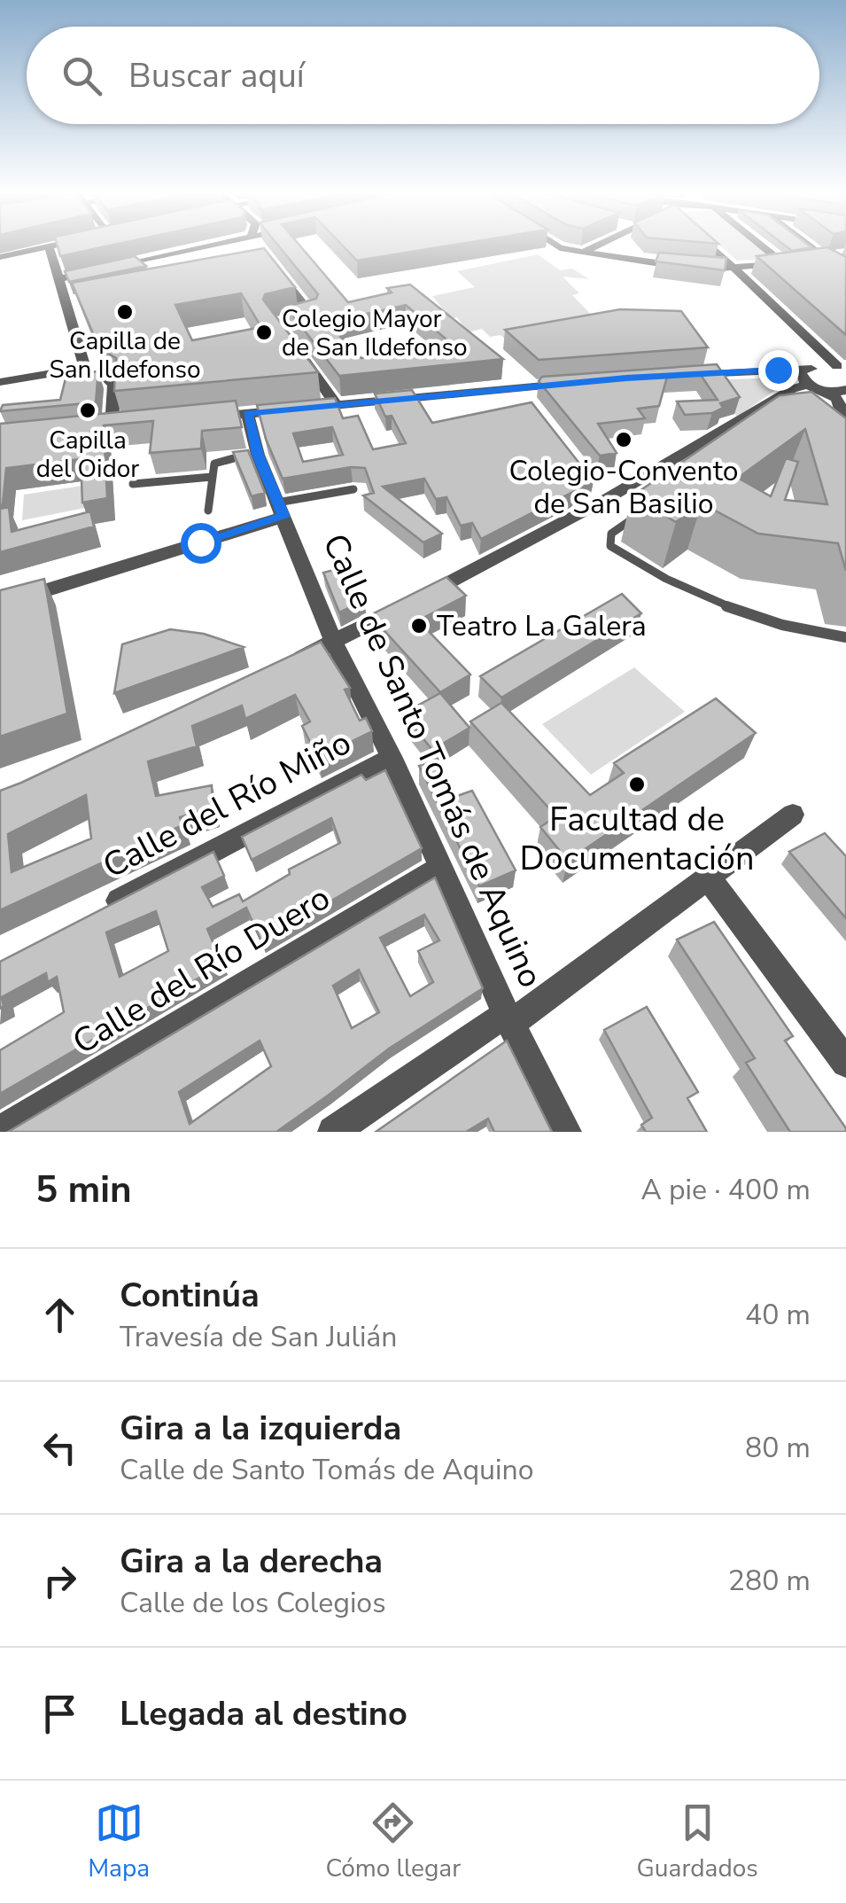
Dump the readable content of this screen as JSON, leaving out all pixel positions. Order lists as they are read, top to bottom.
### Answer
{
  "streets": {
    "street": ["Calle de Santo Tomás de Aquino", "Calle del Río Miño", "Calle del Río Duero"]
  },
  "crossings": [
    ["Calle de Santo Tomás de Aquino", "Calle del Río Miño"],
    ["Calle de Santo Tomás de Aquino", "Calle del Río Duero"]
  ],
  "places": [
    "Capilla de San Ildefonso",
    "Colegio Mayor de San Ildefonso",
    "Capilla del Oidor",
    "Colegio-Convento de San Basilio",
    "Teatro La Galera",
    "Facultad de Documentación"
  ],
  "page": {
    "search": "Buscar aquí",
    "heading": ["5 min", "A pie · 400 m"],
    "list": [
      ["Continúa", "Travesía de San Julián", "40 m"],
      ["Gira a la izquierda", "Calle de Santo Tomás de Aquino", "80 m"],
      ["Gira a la derecha", "Calle de los Colegios", "280 m"],
      "Llegada al destino"
    ],
    "nav": ["Mapa", "Cómo llegar", "Guardados"]
  }
}
